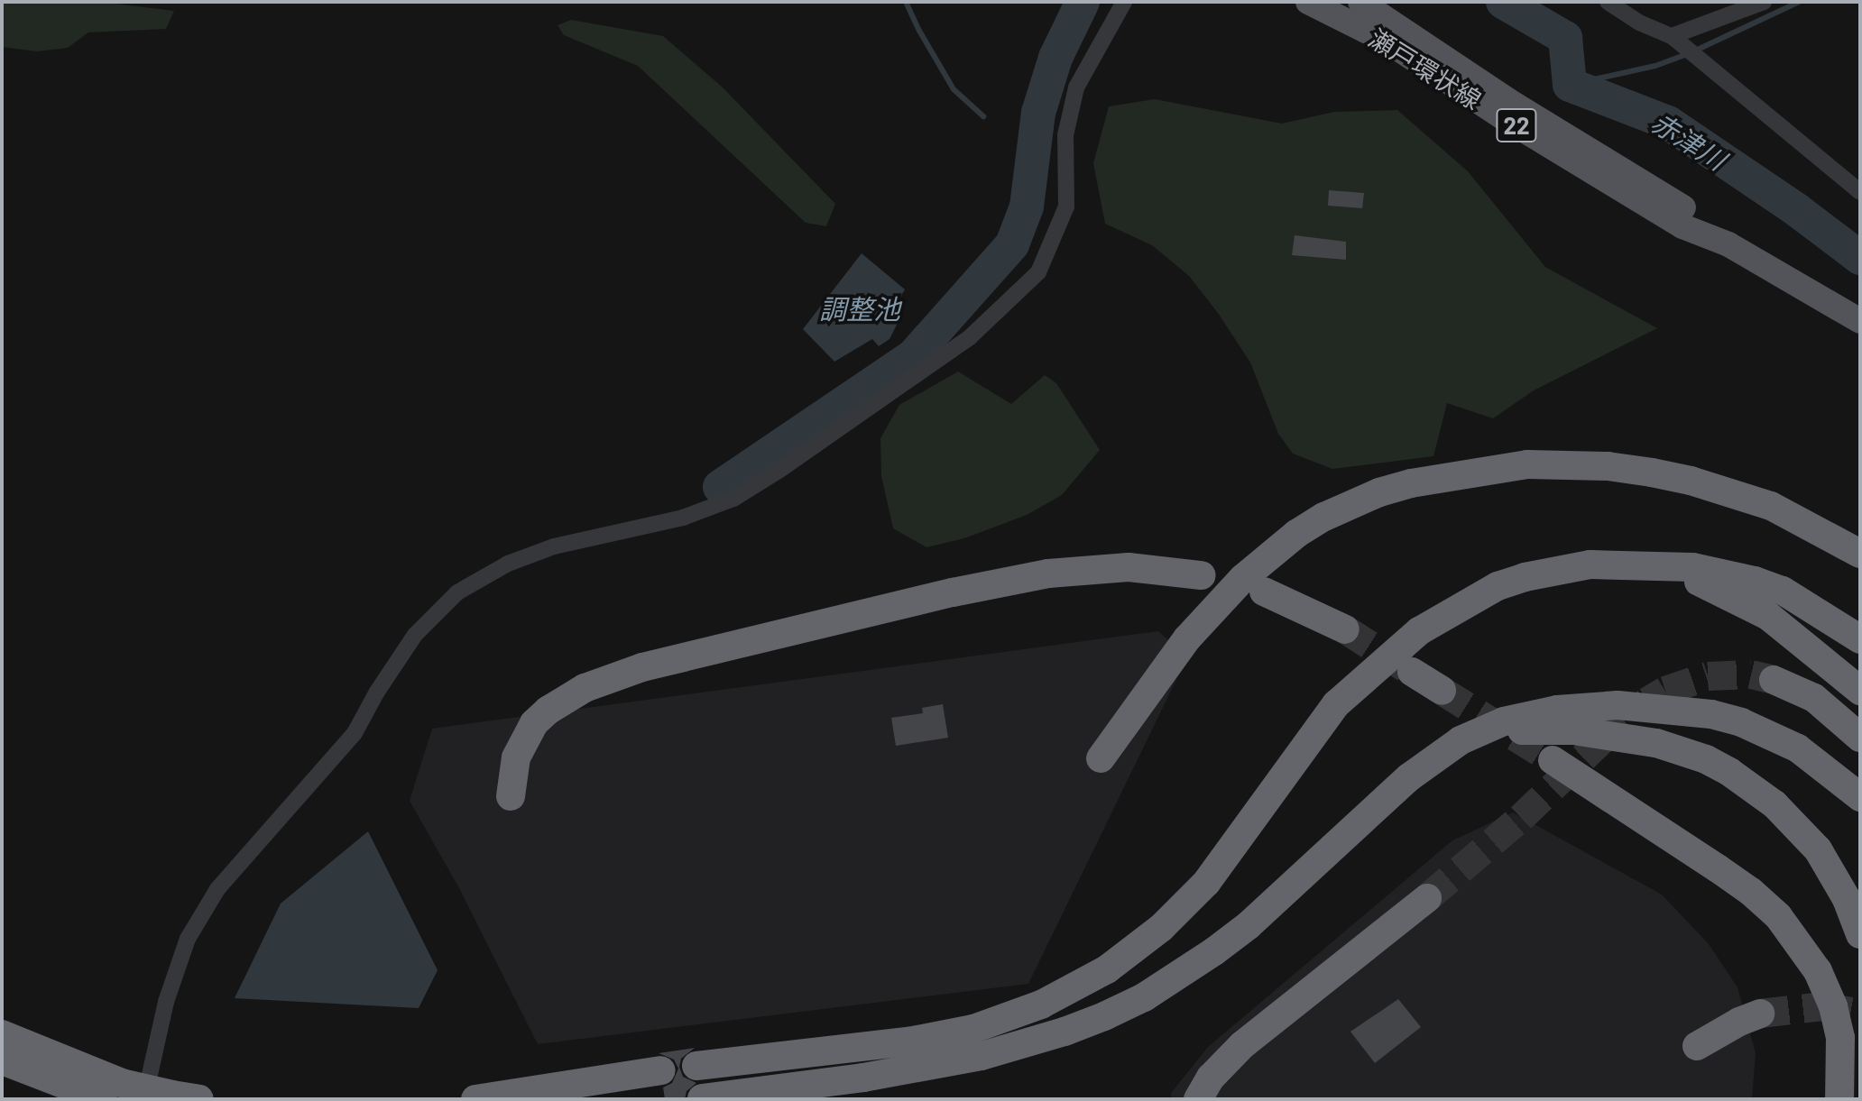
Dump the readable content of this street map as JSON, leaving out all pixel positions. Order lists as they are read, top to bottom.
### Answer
{
  "streets": {
    "main road": ["瀬戸環状線", "22"]
  },
  "water": ["赤津川", "調整池"]
}
